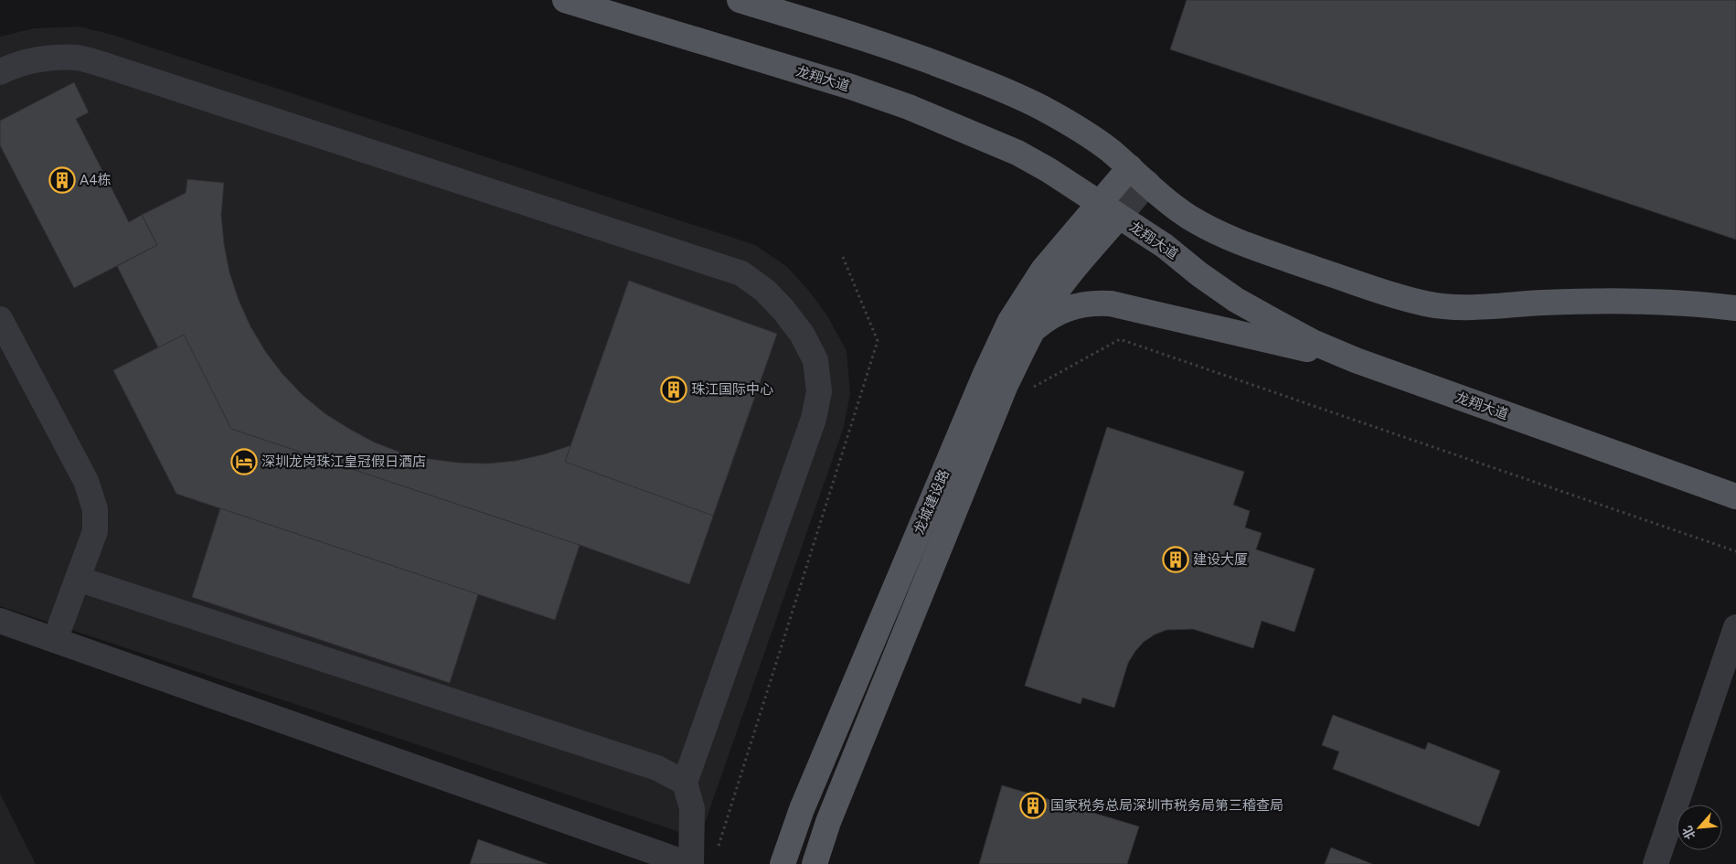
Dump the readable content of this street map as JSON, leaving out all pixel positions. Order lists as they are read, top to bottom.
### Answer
{
  "streets": {
    "main road": ["龙翔大道", "龙城建设路"]
  },
  "crossings": [
    ["龙翔大道", "龙城建设路"]
  ],
  "places": {
    "building": [
      "A4栋",
      "珠江国际中心",
      "建设大厦",
      "国家税务总局深圳市税务局第三稽查局"
    ],
    "hotel": ["深圳龙岗珠江皇冠假日酒店"]
  },
  "north": "bottom left"
}
